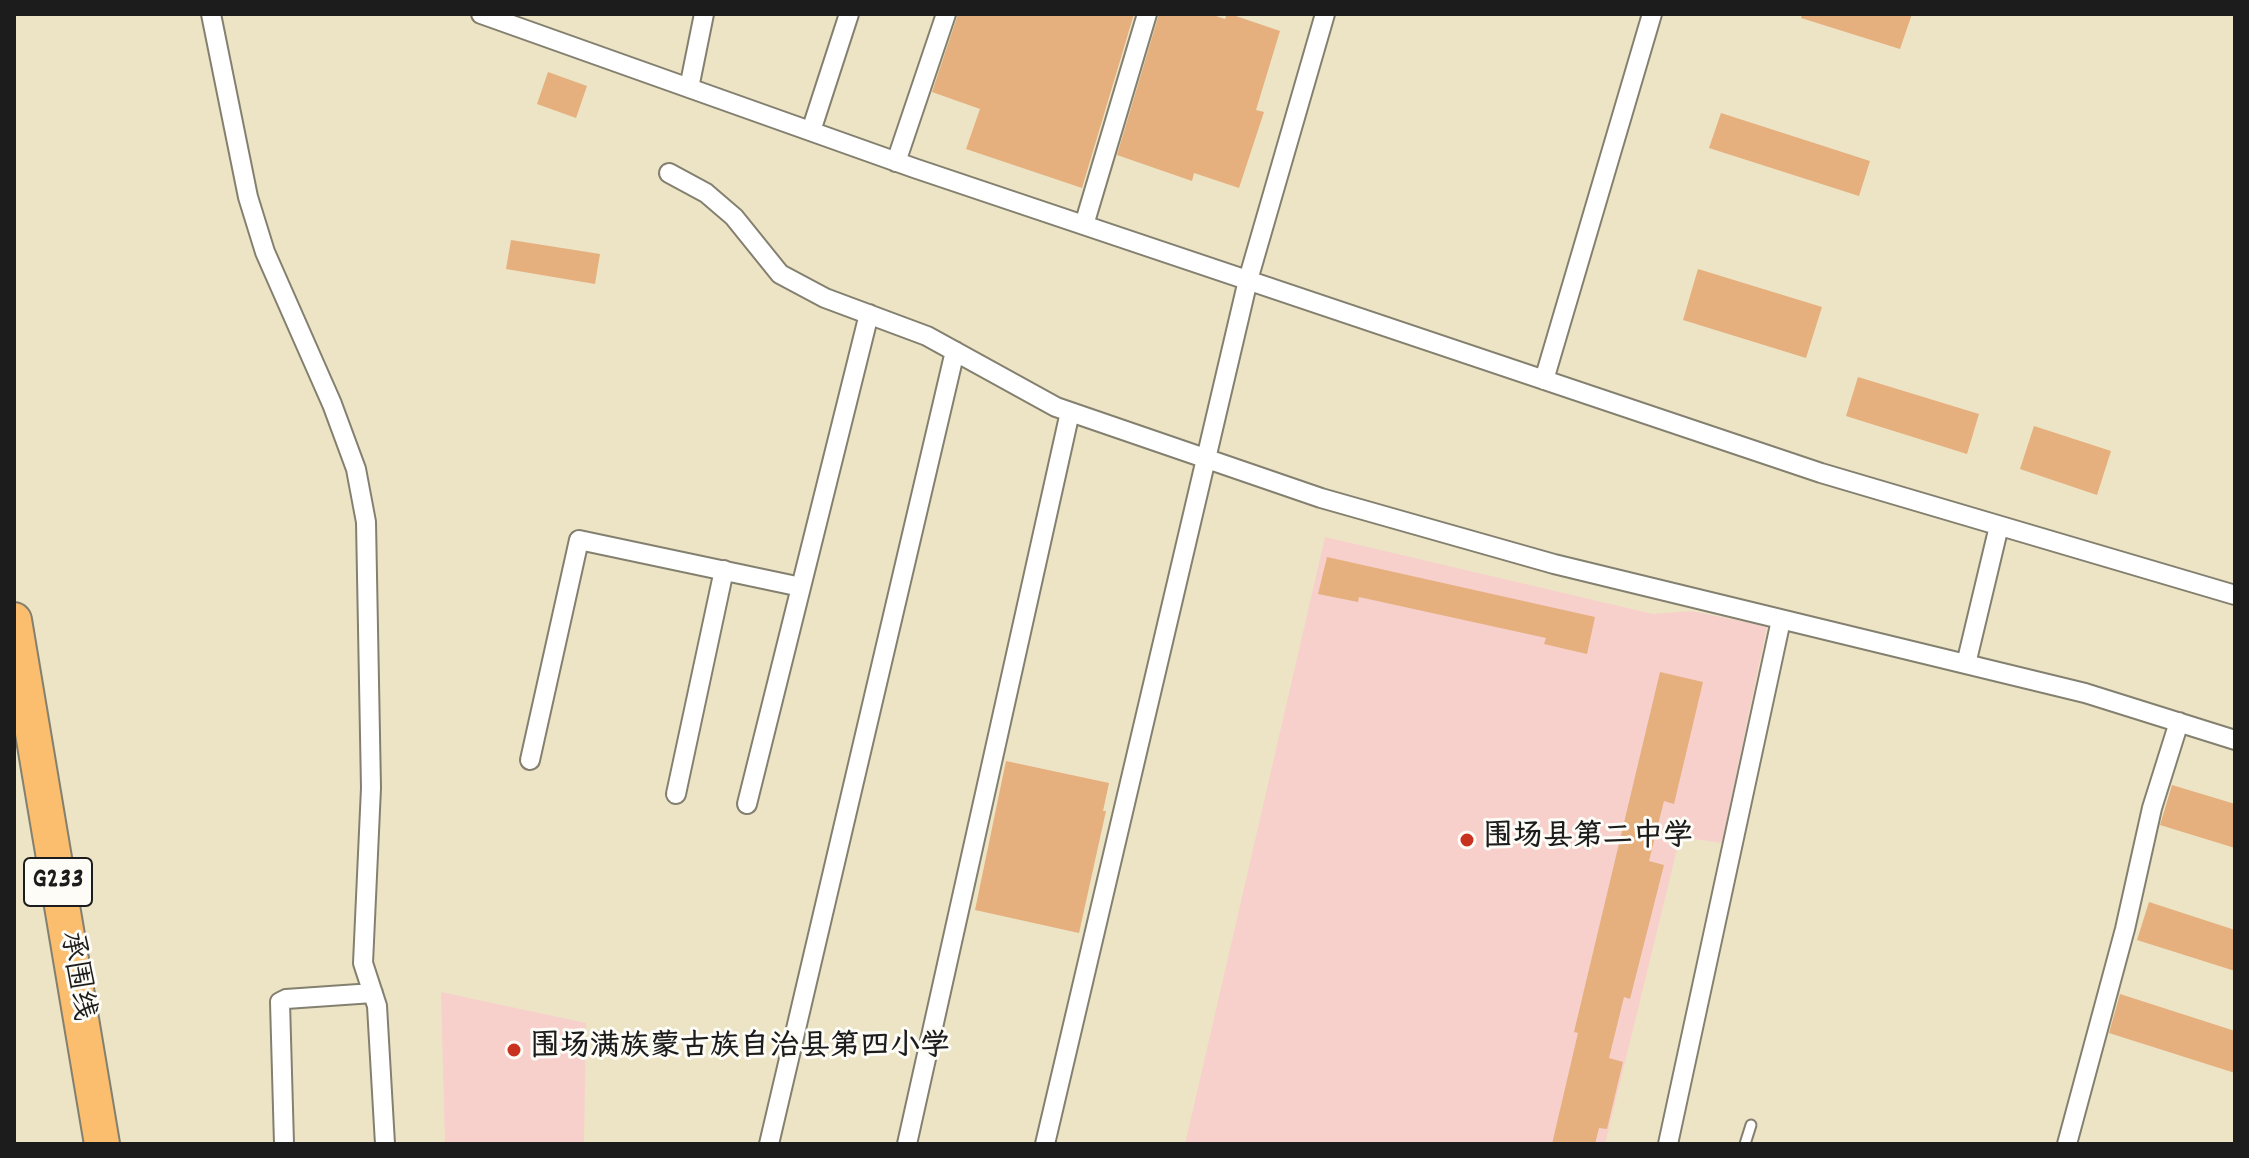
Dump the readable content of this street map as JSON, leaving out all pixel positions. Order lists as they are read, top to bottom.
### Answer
{
  "streets": {
    "highway": ["G233", "承围线"]
  },
  "places": ["围场县第二中学", "围场满族蒙古族自治县第四小学"]
}
